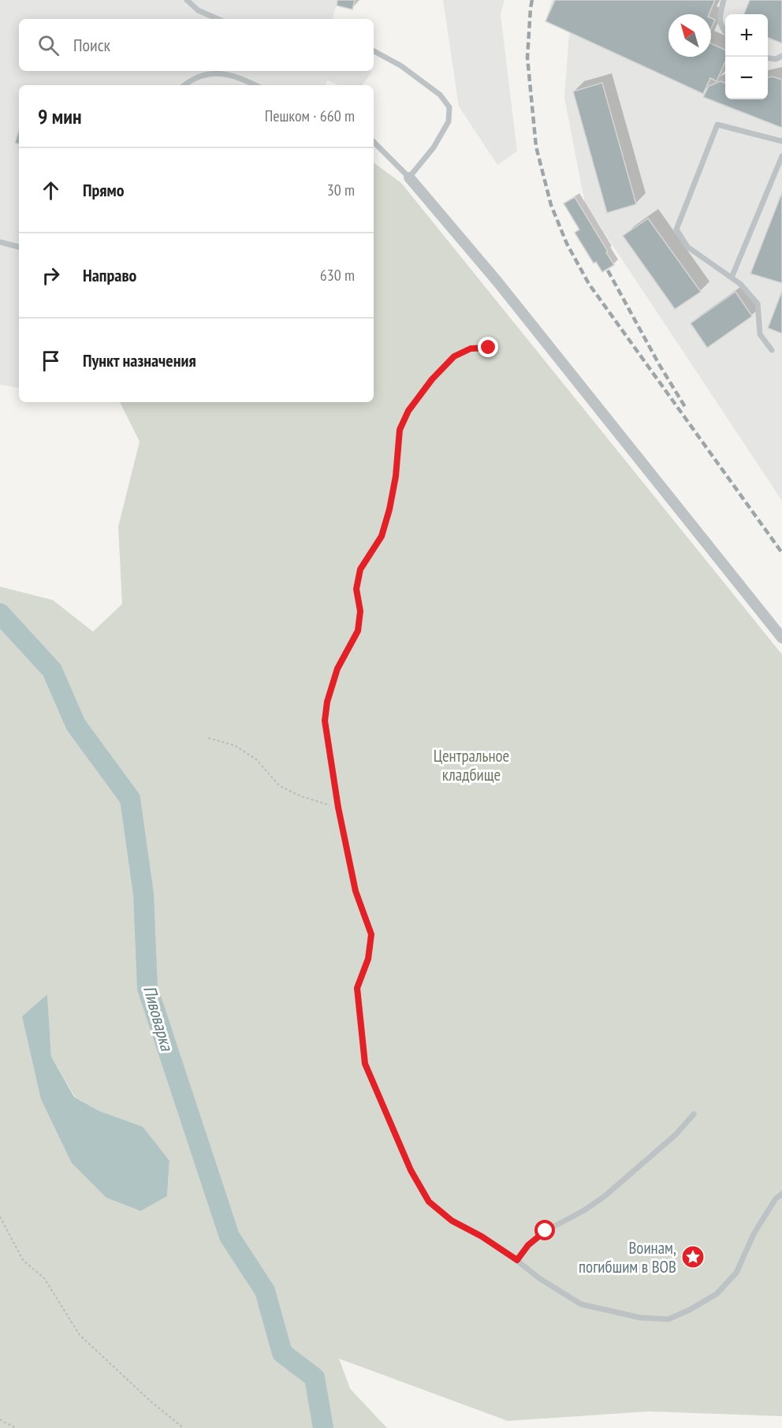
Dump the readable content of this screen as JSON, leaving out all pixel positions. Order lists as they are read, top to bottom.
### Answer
{
  "water": ["Пивоварка"],
  "parks": ["Центральное кладбище"],
  "places": {
    "place": ["Воинам, погибшим в ВОВ"]
  },
  "north": "top left",
  "page": {
    "map_buttons": ["+", "−"],
    "search": "Поиск",
    "heading": ["9 мин", "Пешком · 660 m"],
    "list": [
      ["Прямо", "30 m"],
      ["Направо", "630 m"],
      "Пункт назначения"
    ]
  }
}
